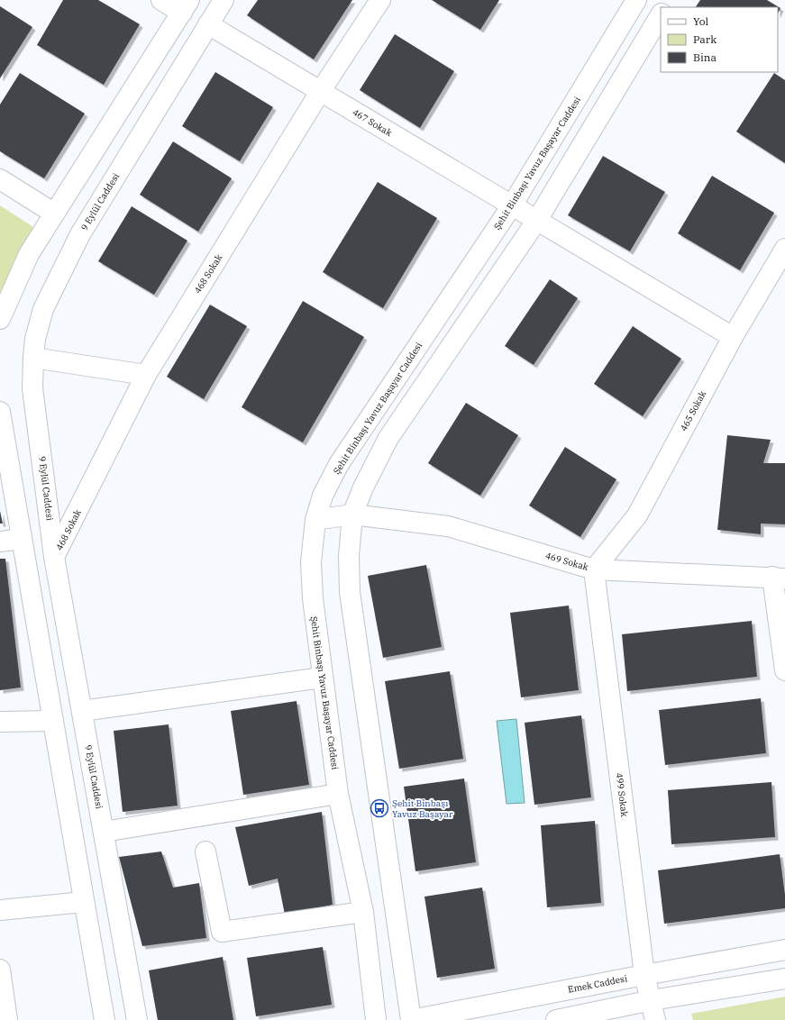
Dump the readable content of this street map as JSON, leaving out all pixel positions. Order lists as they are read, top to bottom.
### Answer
{
  "streets": {
    "street": [
      "467 Sokak",
      "Şehit Binbaşı Yavuz Başayar Caddesi",
      "9 Eylül Caddesi",
      "468 Sokak",
      "465 Sokak",
      "469 Sokak",
      "499 Sokak",
      "Emek Caddesi"
    ]
  },
  "crossings": [
    ["467 Sokak", "Şehit Binbaşı Yavuz Başayar Caddesi"],
    ["467 Sokak", "9 Eylül Caddesi"],
    ["467 Sokak", "468 Sokak"],
    ["467 Sokak", "465 Sokak"],
    ["Şehit Binbaşı Yavuz Başayar Caddesi", "469 Sokak"],
    ["9 Eylül Caddesi", "468 Sokak"],
    ["465 Sokak", "469 Sokak"],
    ["465 Sokak", "499 Sokak"],
    ["469 Sokak", "499 Sokak"],
    ["499 Sokak", "Emek Caddesi"]
  ],
  "places": {
    "bus stop": ["Şehit Binbaşı Yavuz Başayar"]
  },
  "legend": ["Yol", "Park", "Bina"]
}
